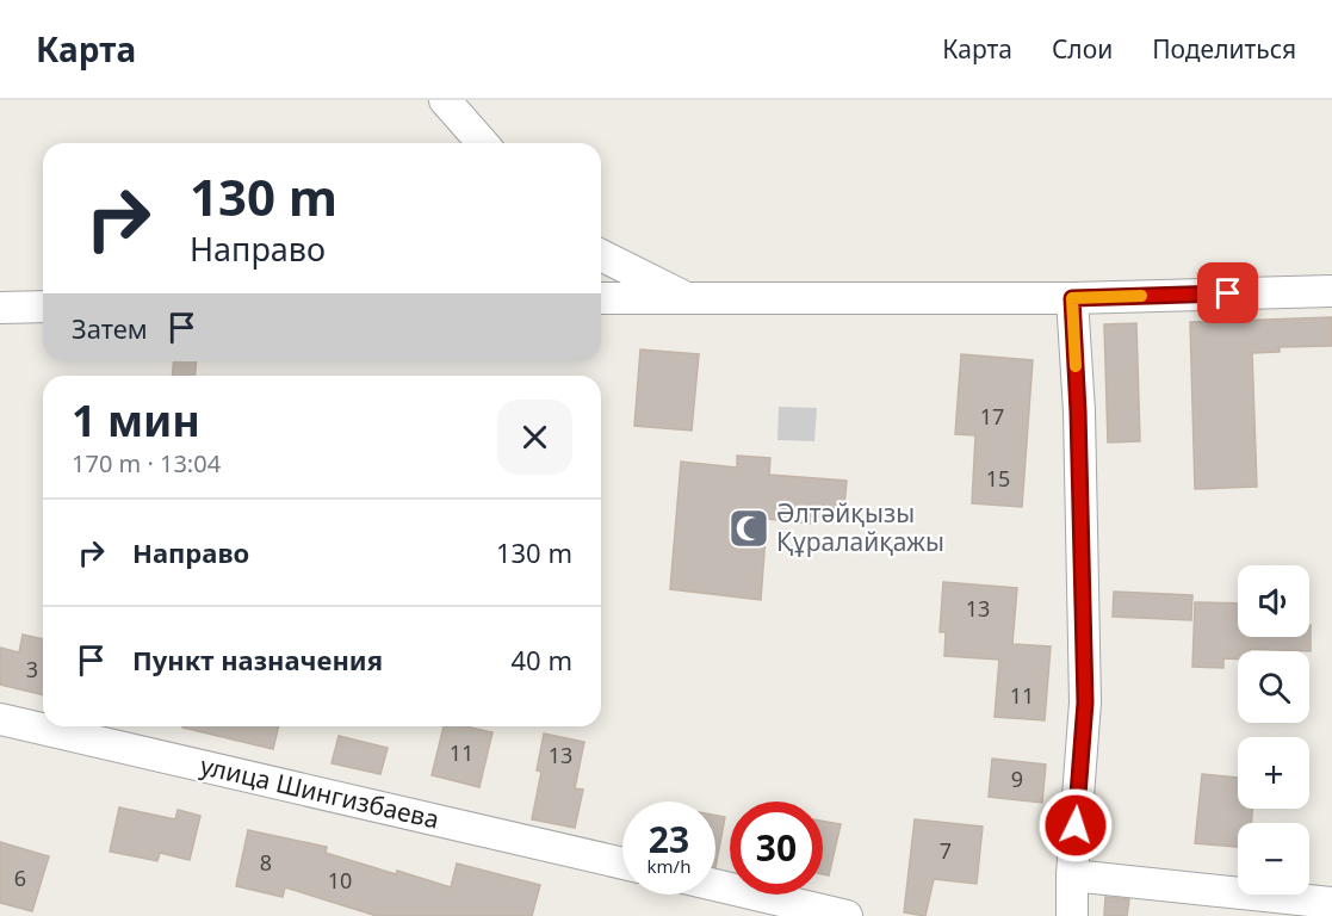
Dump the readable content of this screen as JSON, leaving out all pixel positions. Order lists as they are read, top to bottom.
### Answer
{
  "streets": {
    "street": ["улица Шингизбаева"]
  },
  "places": {
    "mosque": ["Әлтәйқызы Құралайқажы"]
  },
  "house_numbers": [
    "17",
    "15",
    "13",
    "3",
    "11",
    "11",
    "13",
    "9",
    "7",
    "8",
    "6",
    "10"
  ],
  "page": {
    "header": "Карта",
    "nav": ["Карта", "Слои", "Поделиться"],
    "turn": ["130 m", "Направо"],
    "then": "Затем",
    "heading": ["1 мин", "170 m · 13:04"],
    "list": [
      {
        "name": "Направо",
        "value": "130 m"
      },
      {
        "name": "Пункт назначения",
        "value": "40 m"
      }
    ],
    "map_buttons": ["+", "−"],
    "speed": "23 km/h",
    "limit": "30"
  }
}
